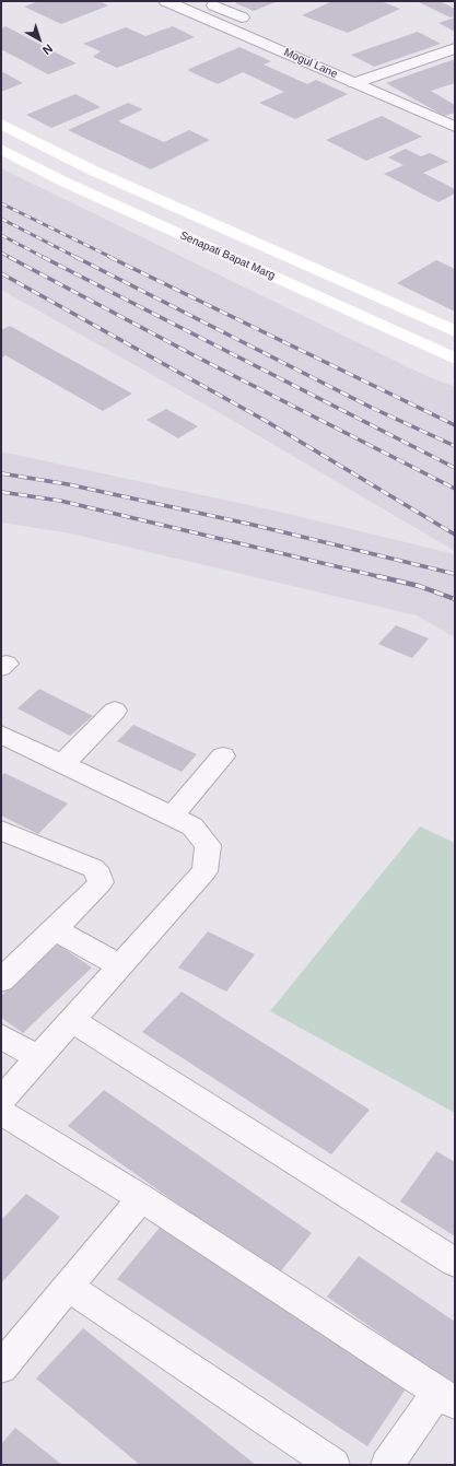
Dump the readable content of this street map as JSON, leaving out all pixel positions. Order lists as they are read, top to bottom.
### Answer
{
  "streets": {
    "main road": ["Senapati Bapat Marg"],
    "street": ["Mogul Lane"]
  },
  "north": "bottom right"
}
